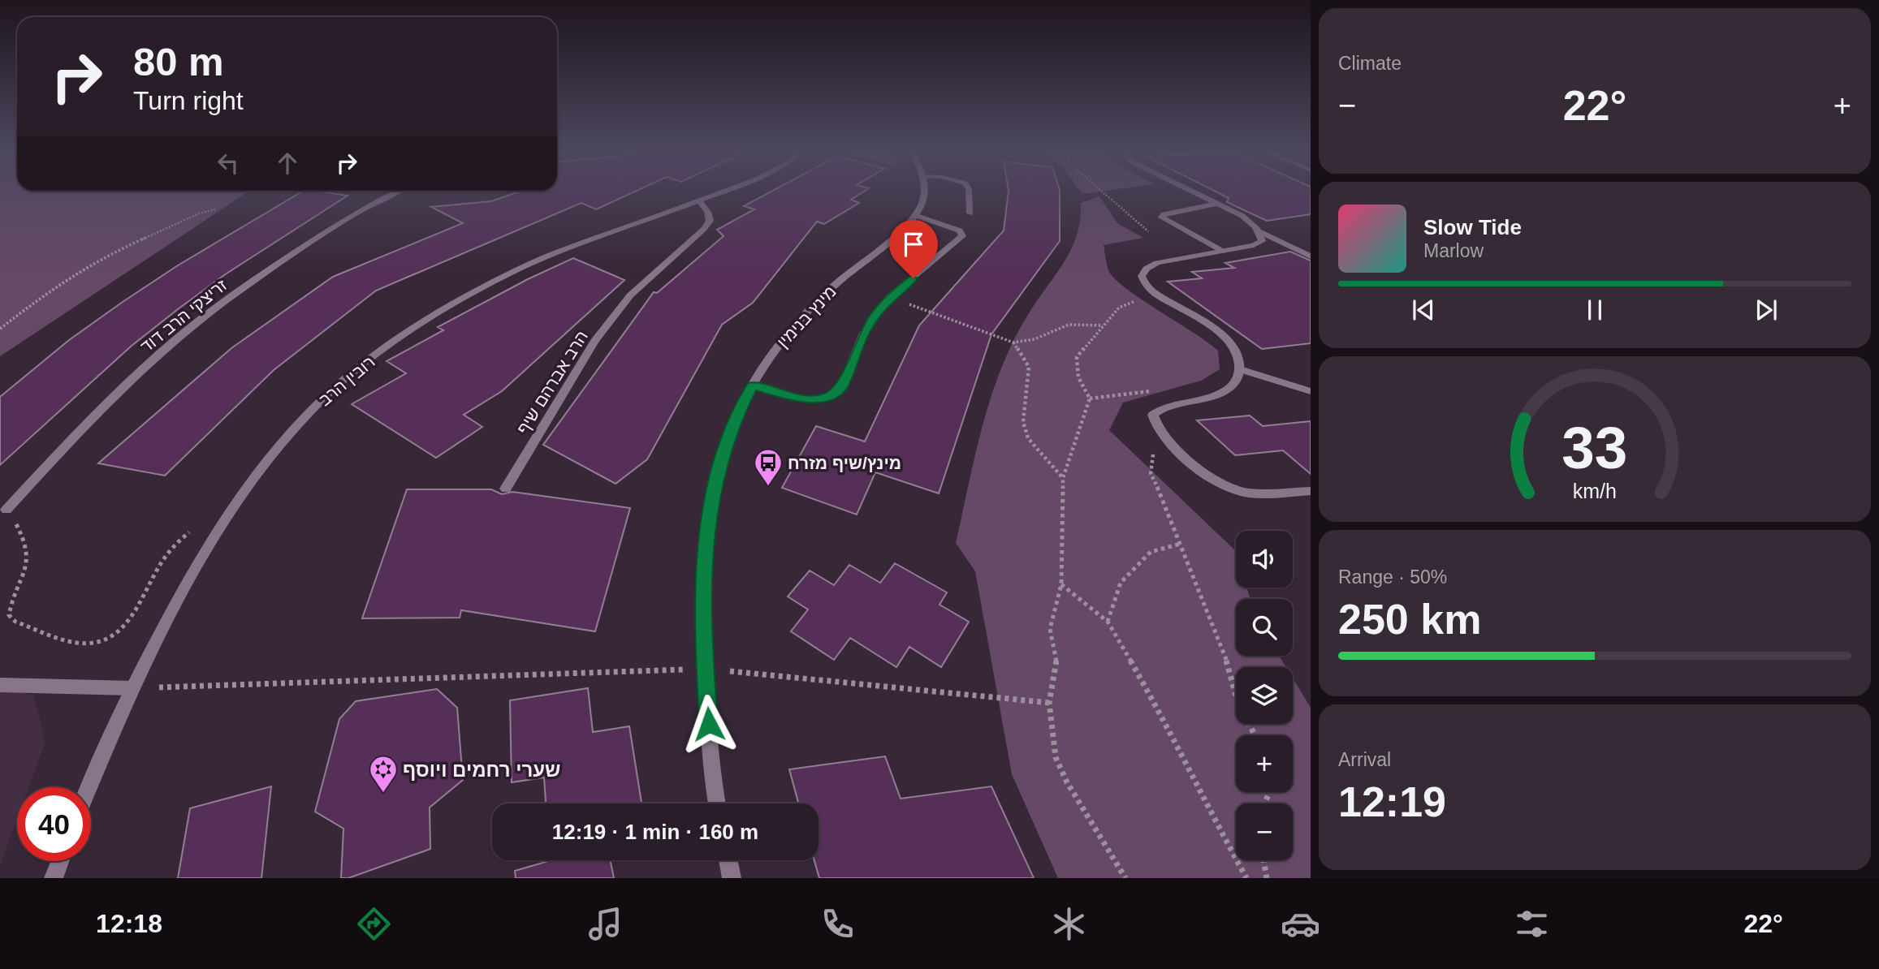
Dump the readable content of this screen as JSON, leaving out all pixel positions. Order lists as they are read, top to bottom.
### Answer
{
  "streets": {
    "street": [
      "זריצקי הרב דוד",
      "מינץ בנימין",
      "רובין הרב",
      "הרב אברהם שיף"
    ]
  },
  "crossings": [
    ["רובין הרב", "הרב אברהם שיף"]
  ],
  "places": {
    "bus stop": ["מינץ/שיף מזרח"],
    "synagogue": ["שערי רחמים ויוסף"]
  },
  "page": {
    "tile": [
      "Climate",
      ["Range · 50%", "250 km"],
      ["Arrival", "12:19"]
    ],
    "turn": ["80 m", "Turn right"],
    "heat": ["−", "22°", "+"],
    "song": ["Slow Tide", "Marlow"],
    "map_buttons": ["+", "−"],
    "limit": "40",
    "trip": "12:19 · 1 min · 160 m",
    "tabs": ["12:18", "22°"],
    "gauge": ["33", "km/h"]
  }
}
